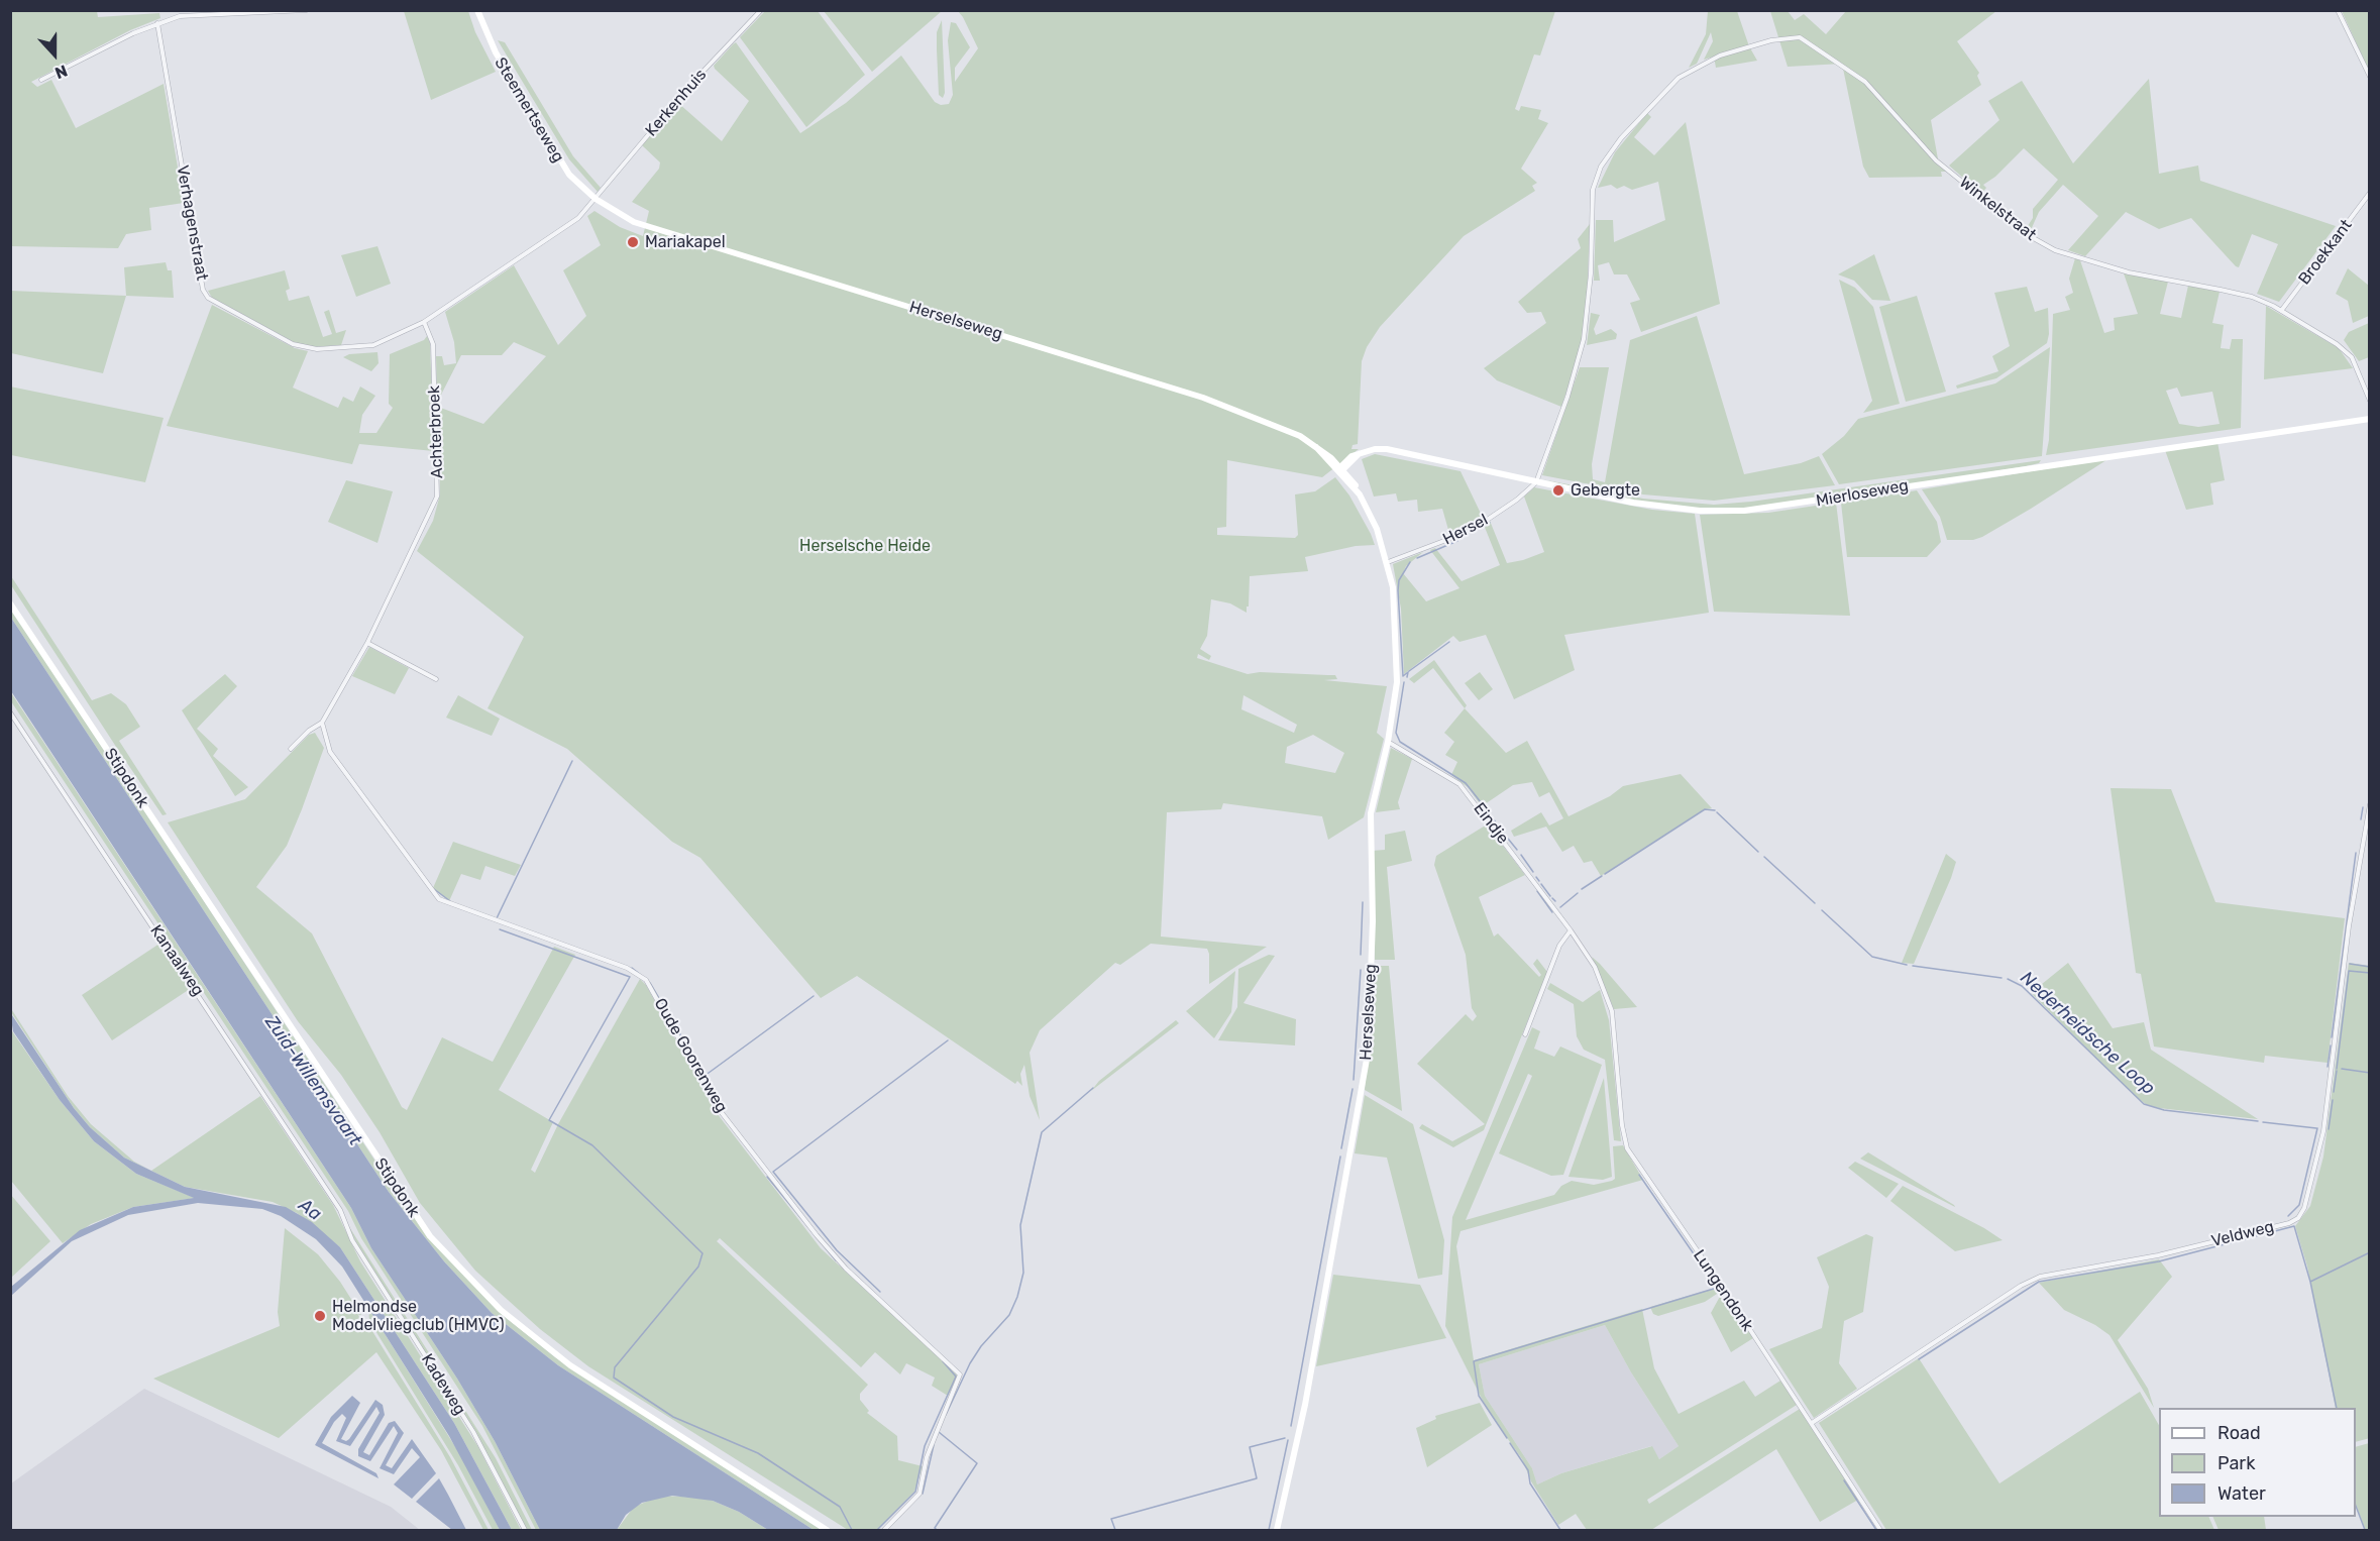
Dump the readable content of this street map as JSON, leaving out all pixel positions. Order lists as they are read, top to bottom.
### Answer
{
  "streets": {
    "street": [
      "Kerkenhuis",
      "Steemertseweg",
      "Winkelstraat",
      "Verhagenstraat",
      "Broekkant",
      "Herselseweg",
      "Achterbroek",
      "Mierloseweg",
      "Hersel",
      "Stipdonk",
      "Eindje",
      "Kanaalweg",
      "Oude Goorenweg",
      "Veldweg",
      "Lungendonk",
      "Kadeweg"
    ]
  },
  "crossings": [
    ["Kerkenhuis", "Steemertseweg"],
    ["Kerkenhuis", "Herselseweg"],
    ["Steemertseweg", "Herselseweg"],
    ["Winkelstraat", "Broekkant"],
    ["Winkelstraat", "Mierloseweg"],
    ["Winkelstraat", "Hersel"],
    ["Verhagenstraat", "Achterbroek"],
    ["Herselseweg", "Mierloseweg"],
    ["Herselseweg", "Hersel"],
    ["Herselseweg", "Eindje"],
    ["Achterbroek", "Oude Goorenweg"],
    ["Mierloseweg", "Hersel"],
    ["Eindje", "Lungendonk"],
    ["Kanaalweg", "Kadeweg"],
    ["Veldweg", "Lungendonk"]
  ],
  "water": ["Nederheidsche Loop", "Zuid-Willemsvaart", "Aa"],
  "parks": ["Herselsche Heide"],
  "places": ["Mariakapel", "Gebergte", "Helmondse Modelvliegclub (HMVC)"],
  "legend": ["Road", "Park", "Water"],
  "north": "bottom"
}
